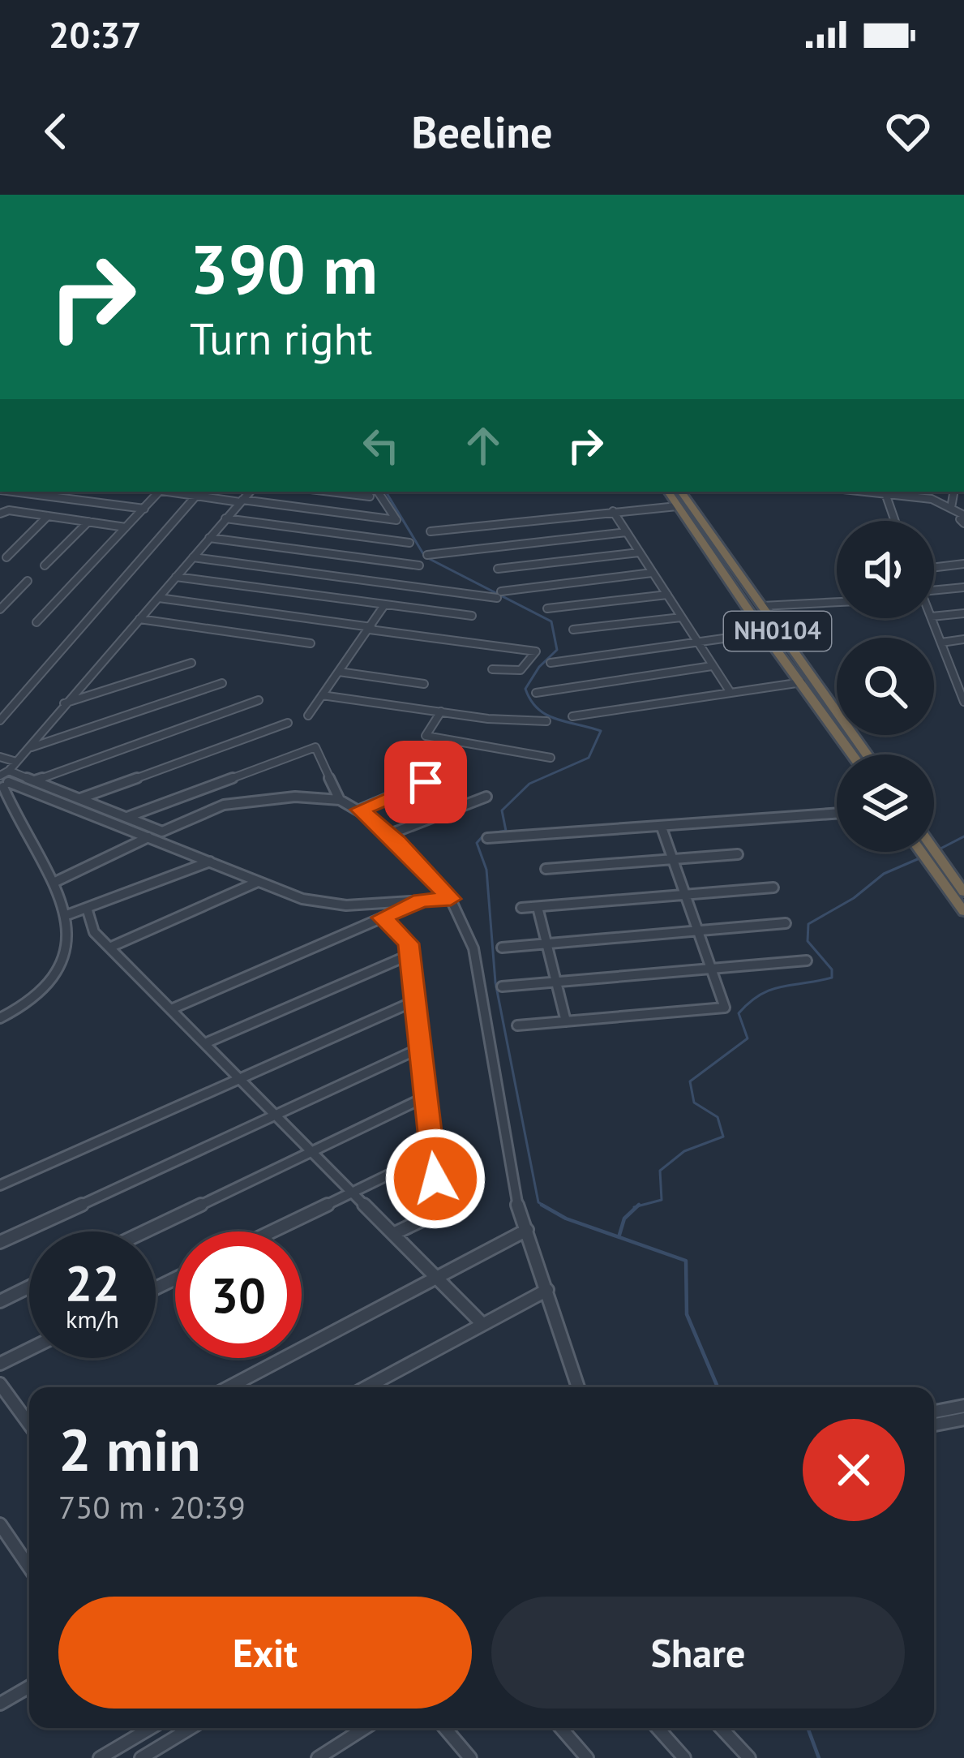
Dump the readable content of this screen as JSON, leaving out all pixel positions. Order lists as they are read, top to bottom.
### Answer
{
  "streets": {
    "highway": ["NH0104"]
  },
  "page": {
    "status": "20:37",
    "header": "Beeline",
    "turn": ["390 m", "Turn right"],
    "speed": "22 km/h",
    "limit": "30",
    "heading": ["2 min", "750 m · 20:39"],
    "buttons": ["Exit", "Share"]
  }
}
